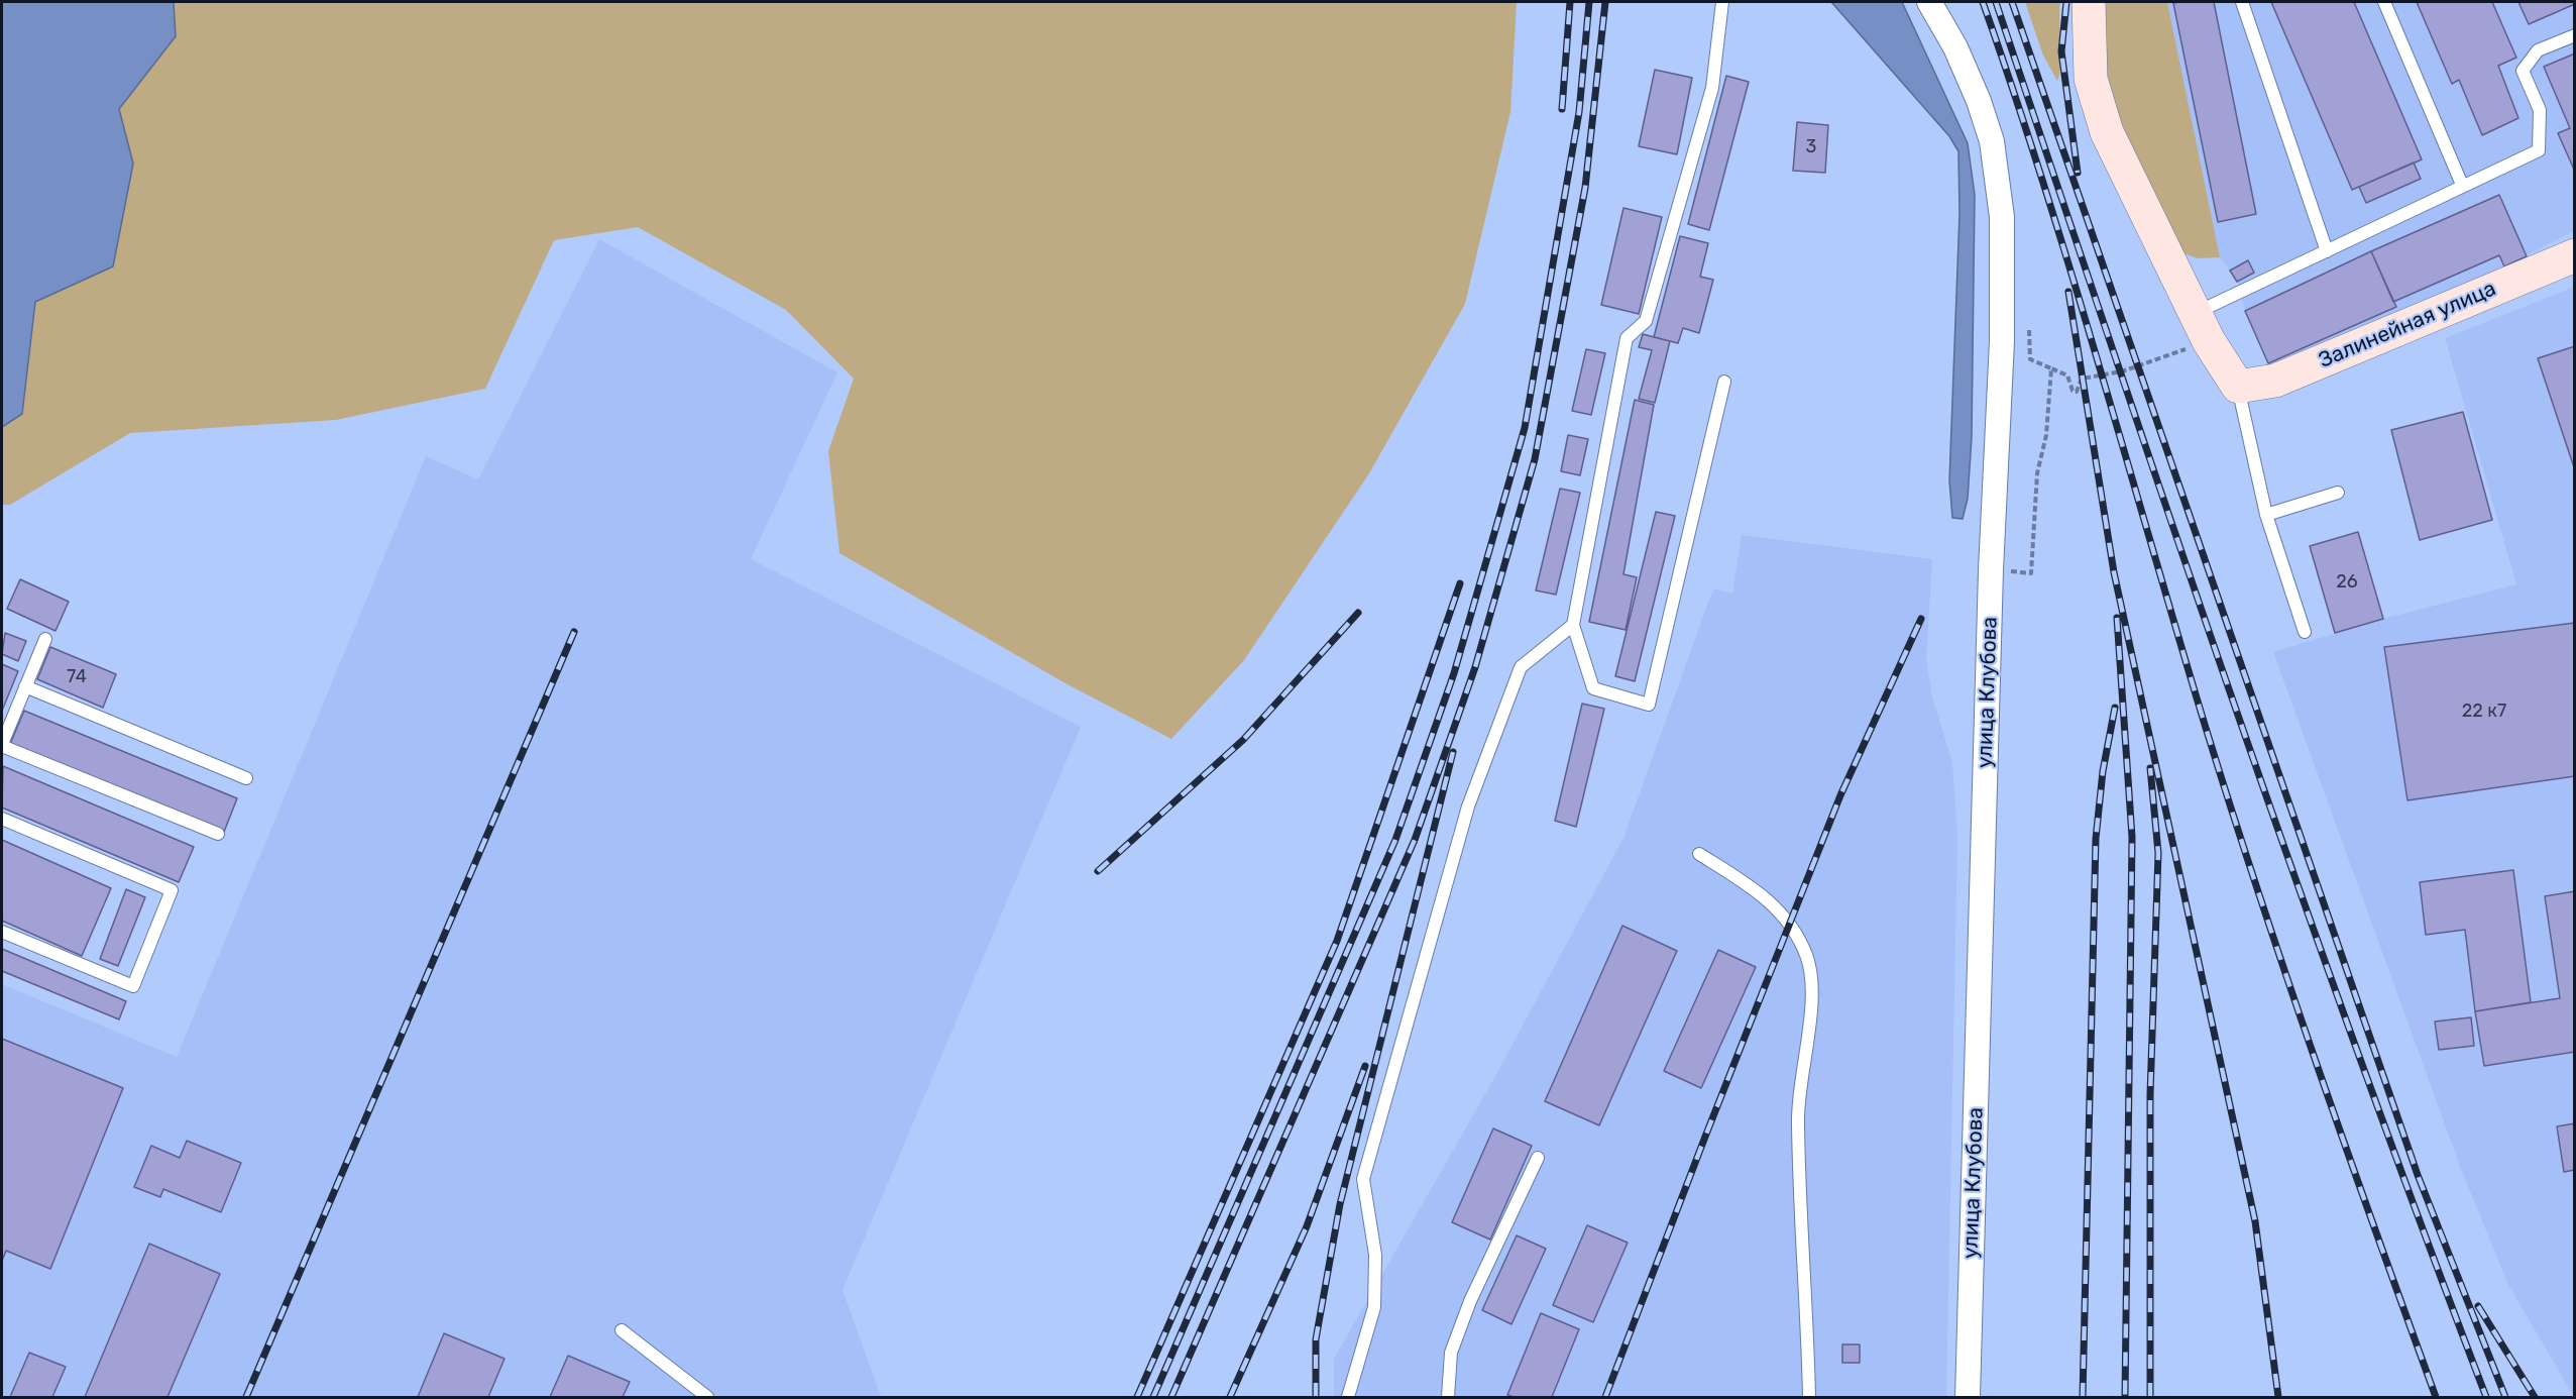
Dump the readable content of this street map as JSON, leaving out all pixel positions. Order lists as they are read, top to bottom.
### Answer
{
  "streets": {
    "main road": ["Залинейная улица"],
    "street": ["улица Клубова"]
  },
  "house_numbers": [
    "3",
    "26",
    "74",
    "22 к7"
  ]
}
